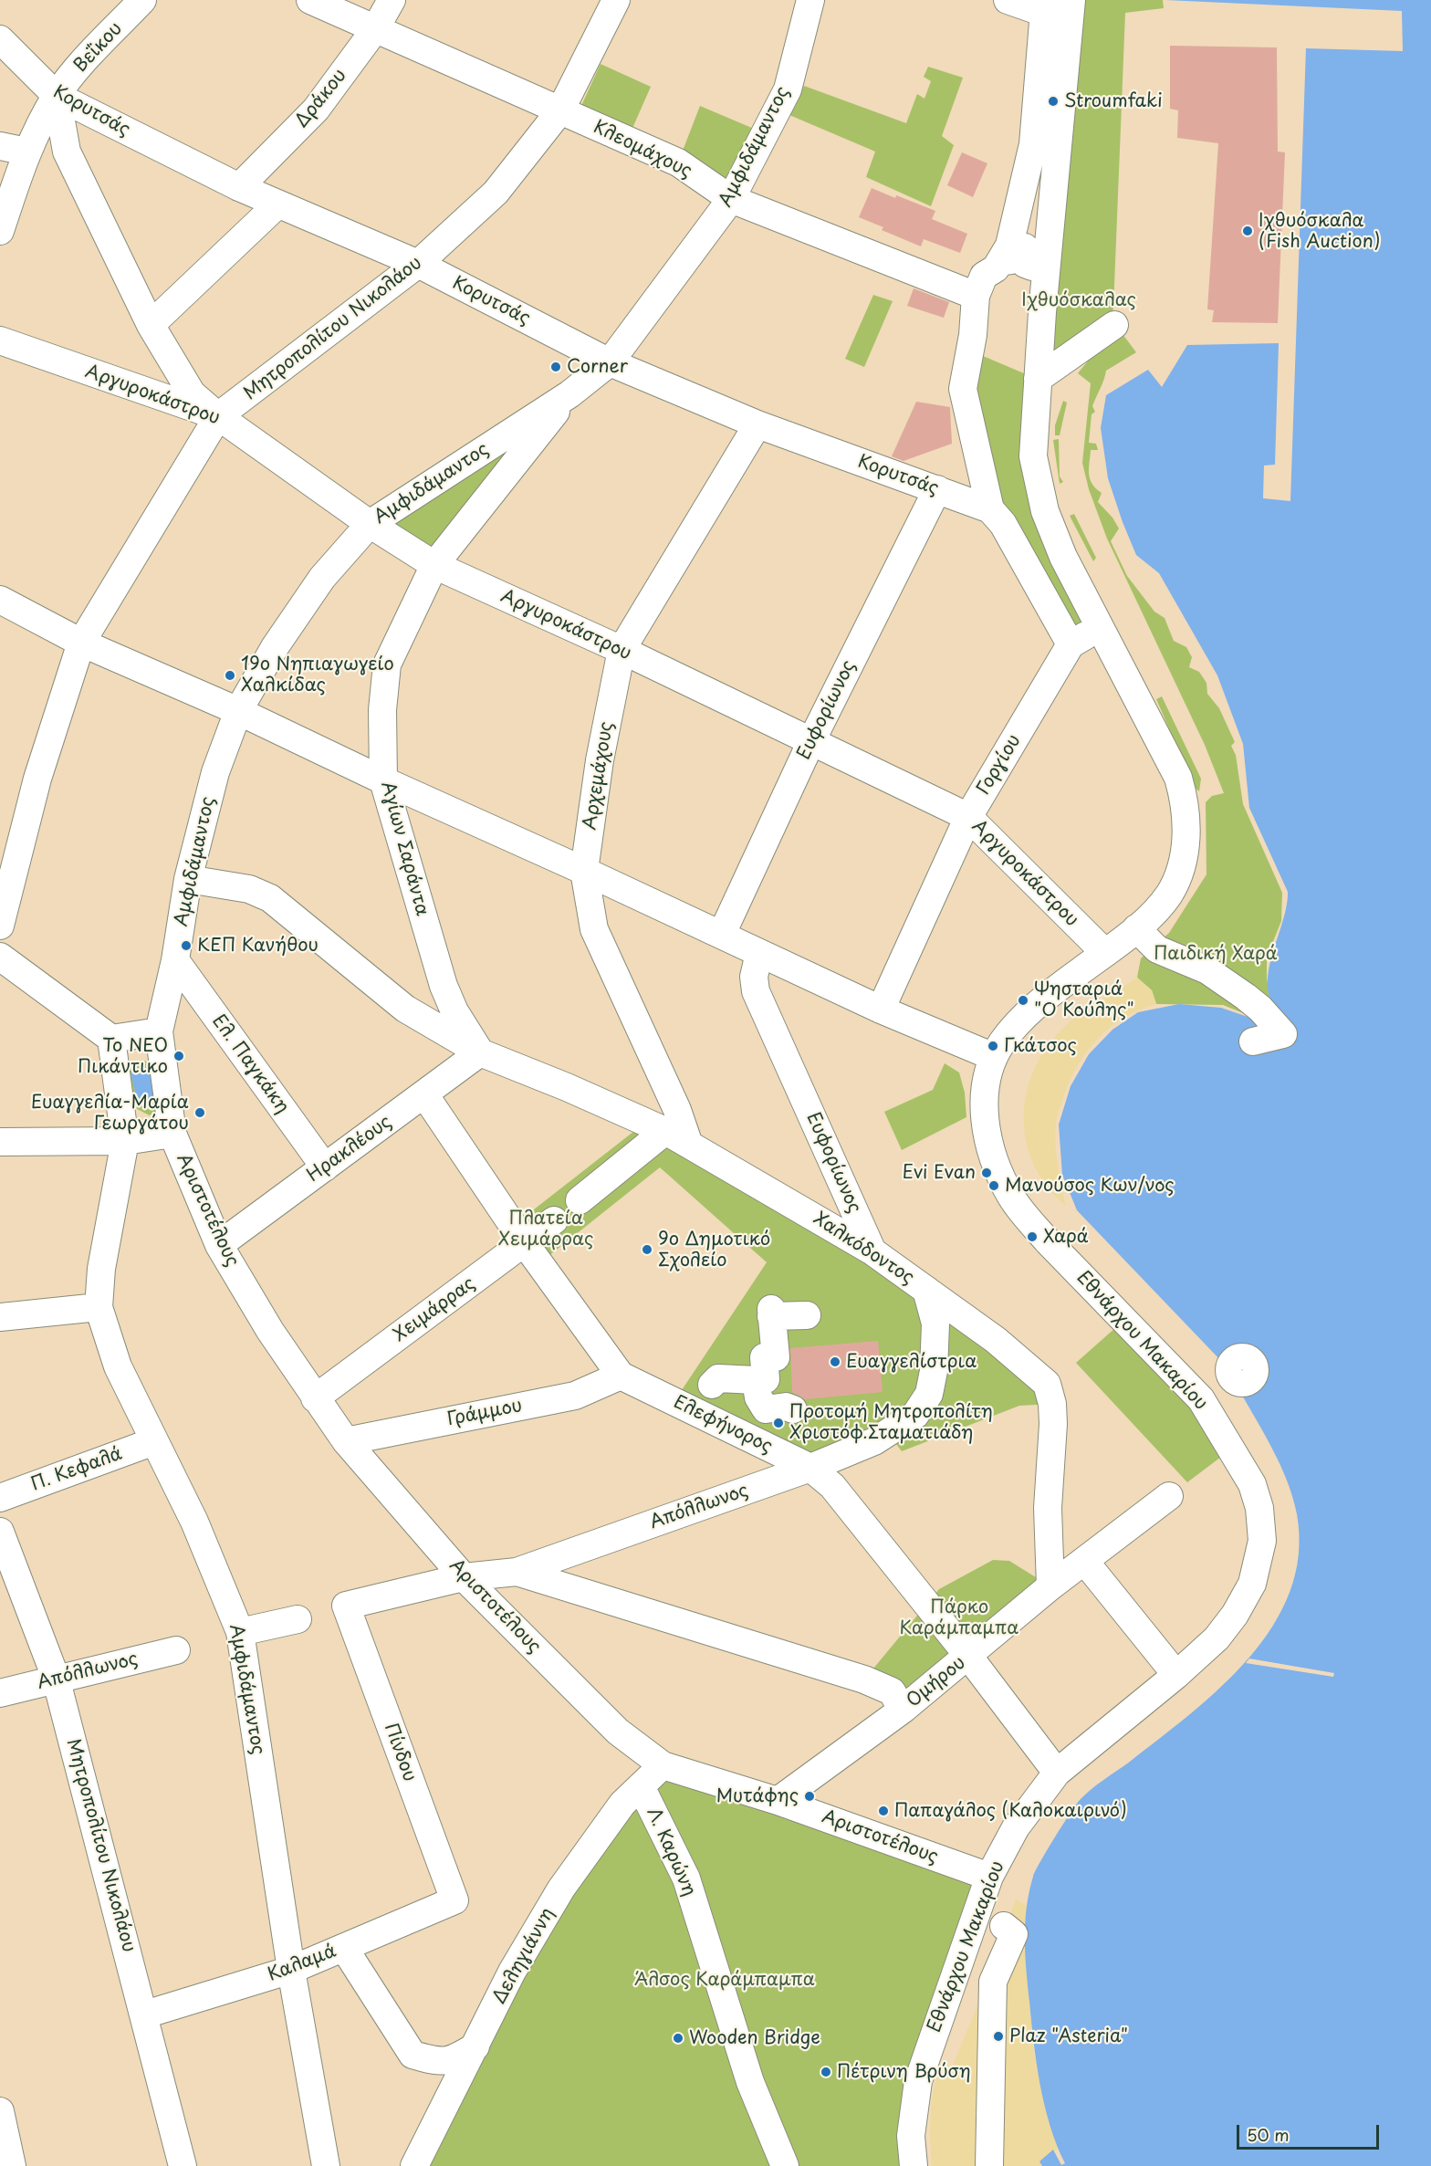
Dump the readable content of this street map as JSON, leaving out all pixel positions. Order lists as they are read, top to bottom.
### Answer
{
  "streets": {
    "street": [
      "Βεΐκου",
      "Δράκου",
      "Κορυτσάς",
      "Αμφιδάμαντος",
      "Κλεομάχους",
      "Μητροπολίτου Νικολάου",
      "Αργυροκάστρου",
      "Ευφορίωνος",
      "Γοργίου",
      "Αρχεμάχους",
      "Αγίων Σαράντα",
      "Ελ. Παγκάκη",
      "Ηρακλέους",
      "Αριστοτέλους",
      "Χαλκόδοντος",
      "Χειμάρρας",
      "Εθνάρχου Μακαρίου",
      "Γράμμου",
      "Ελεφήνορος",
      "Π. Κεφαλά",
      "Απόλλωνος",
      "Ομήρου",
      "Πίνδου",
      "Λ. Καρώνη",
      "Δεληγιάννη",
      "Καλαμά"
    ]
  },
  "crossings": [
    ["Βεΐκου", "Κορυτσάς"],
    ["Δράκου", "Κορυτσάς"],
    ["Δράκου", "Κλεομάχους"],
    ["Κορυτσάς", "Αμφιδάμαντος"],
    ["Κορυτσάς", "Μητροπολίτου Νικολάου"],
    ["Κορυτσάς", "Ευφορίωνος"],
    ["Κορυτσάς", "Αρχεμάχους"],
    ["Αμφιδάμαντος", "Κλεομάχους"],
    ["Αμφιδάμαντος", "Αργυροκάστρου"],
    ["Αμφιδάμαντος", "Αγίων Σαράντα"],
    ["Αμφιδάμαντος", "Ελ. Παγκάκη"],
    ["Αμφιδάμαντος", "Αριστοτέλους"],
    ["Αμφιδάμαντος", "Χαλκόδοντος"],
    ["Αμφιδάμαντος", "Π. Κεφαλά"],
    ["Αμφιδάμαντος", "Καλαμά"],
    ["Κλεομάχους", "Μητροπολίτου Νικολάου"],
    ["Μητροπολίτου Νικολάου", "Αργυροκάστρου"],
    ["Μητροπολίτου Νικολάου", "Απόλλωνος"],
    ["Μητροπολίτου Νικολάου", "Καλαμά"],
    ["Αργυροκάστρου", "Ευφορίωνος"],
    ["Αργυροκάστρου", "Γοργίου"],
    ["Αργυροκάστρου", "Αρχεμάχους"],
    ["Αργυροκάστρου", "Αγίων Σαράντα"],
    ["Αργυροκάστρου", "Εθνάρχου Μακαρίου"],
    ["Ευφορίωνος", "Χαλκόδοντος"],
    ["Γοργίου", "Εθνάρχου Μακαρίου"],
    ["Αρχεμάχους", "Χαλκόδοντος"],
    ["Αγίων Σαράντα", "Ηρακλέους"],
    ["Αγίων Σαράντα", "Χαλκόδοντος"],
    ["Ελ. Παγκάκη", "Ηρακλέους"],
    ["Ηρακλέους", "Αριστοτέλους"],
    ["Ηρακλέους", "Χαλκόδοντος"],
    ["Ηρακλέους", "Ελεφήνορος"],
    ["Αριστοτέλους", "Χειμάρρας"],
    ["Αριστοτέλους", "Εθνάρχου Μακαρίου"],
    ["Αριστοτέλους", "Γράμμου"],
    ["Αριστοτέλους", "Απόλλωνος"],
    ["Αριστοτέλους", "Ομήρου"],
    ["Αριστοτέλους", "Δεληγιάννη"],
    ["Χαλκόδοντος", "Χειμάρρας"],
    ["Χαλκόδοντος", "Απόλλωνος"],
    ["Χαλκόδοντος", "Ομήρου"],
    ["Χειμάρρας", "Ελεφήνορος"],
    ["Εθνάρχου Μακαρίου", "Ελεφήνορος"],
    ["Γράμμου", "Ελεφήνορος"],
    ["Ελεφήνορος", "Απόλλωνος"],
    ["Ελεφήνορος", "Ομήρου"],
    ["Απόλλωνος", "Πίνδου"],
    ["Πίνδου", "Καλαμά"],
    ["Λ. Καρώνη", "Δεληγιάννη"]
  ],
  "parks": [
    "Ιχθυόσκαλας",
    "Παιδική Χαρά",
    "Πλατεία Χειμάρρας",
    "Πάρκο Καράμπαμπα",
    "Άλσος Καράμπαμπα"
  ],
  "places": [
    "Stroumfaki",
    "Ιχθυόσκαλα (Fish Auction)",
    "Corner",
    "19ο Νηπιαγωγείο Χαλκίδας",
    "ΚΕΠ Κανήθου",
    "Ψησταριά \"Ο Κούλης\"",
    "Γκάτσος",
    "Το ΝΕΟ Πικάντικο",
    "Ευαγγελία-Μαρία Γεωργάτου",
    "Evi Evan",
    "Μανούσος Κων/νος",
    "Χαρά",
    "9ο Δημοτικό Σχολείο",
    "Ευαγγελίστρια",
    "Προτομή Μητροπολίτη Χριστόφ.Σταματιάδη",
    "Μυτάφης",
    "Παπαγάλος (Καλοκαιρινό)",
    "Plaz \"Asteria\"",
    "Wooden Bridge",
    "Πέτρινη Βρύση"
  ],
  "scale_bar": "50 m"
}
